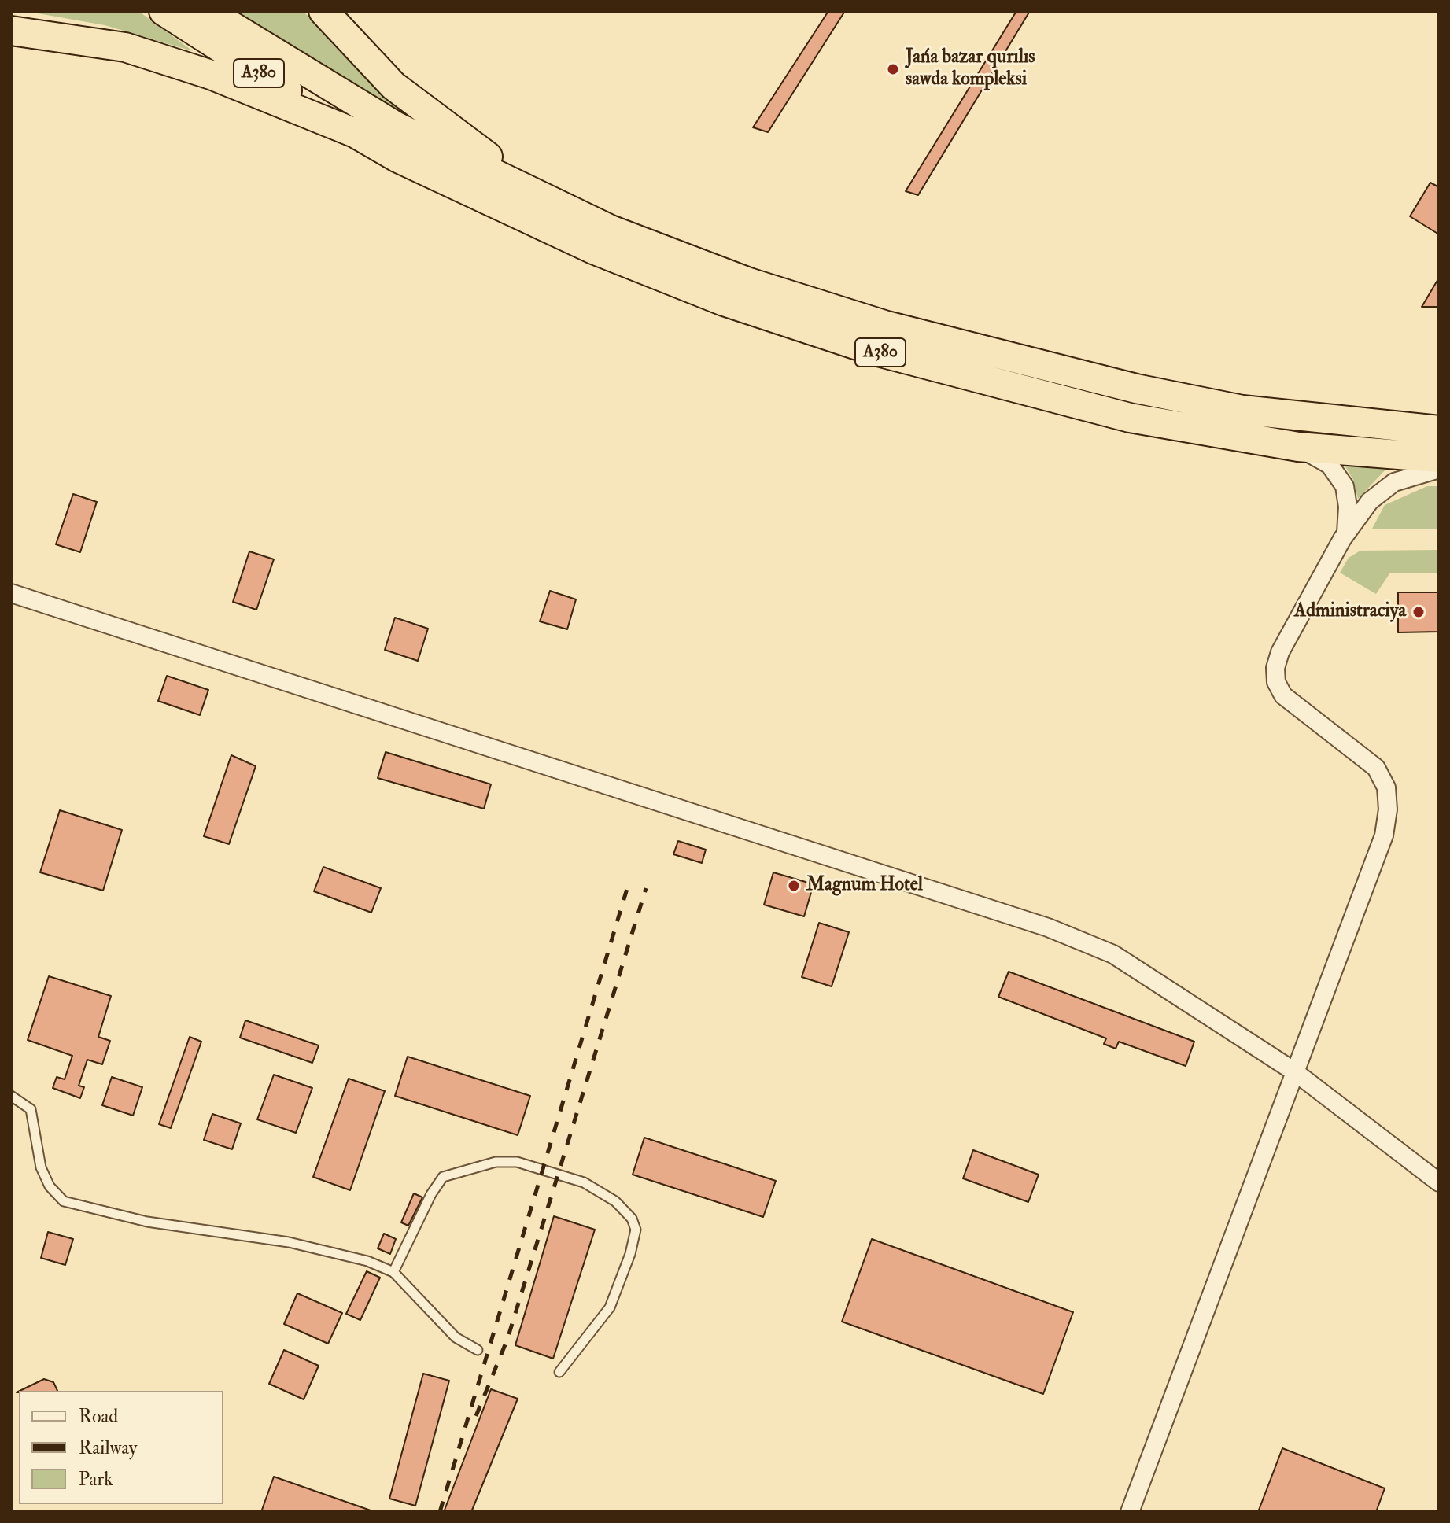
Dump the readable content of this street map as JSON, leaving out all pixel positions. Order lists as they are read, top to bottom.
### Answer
{
  "streets": {
    "highway": ["A380"]
  },
  "places": ["Jańa bazar qurılıs sawda kompleksi", "Administraciya", "Magnum Hotel"],
  "legend": ["Road", "Railway", "Park"]
}
